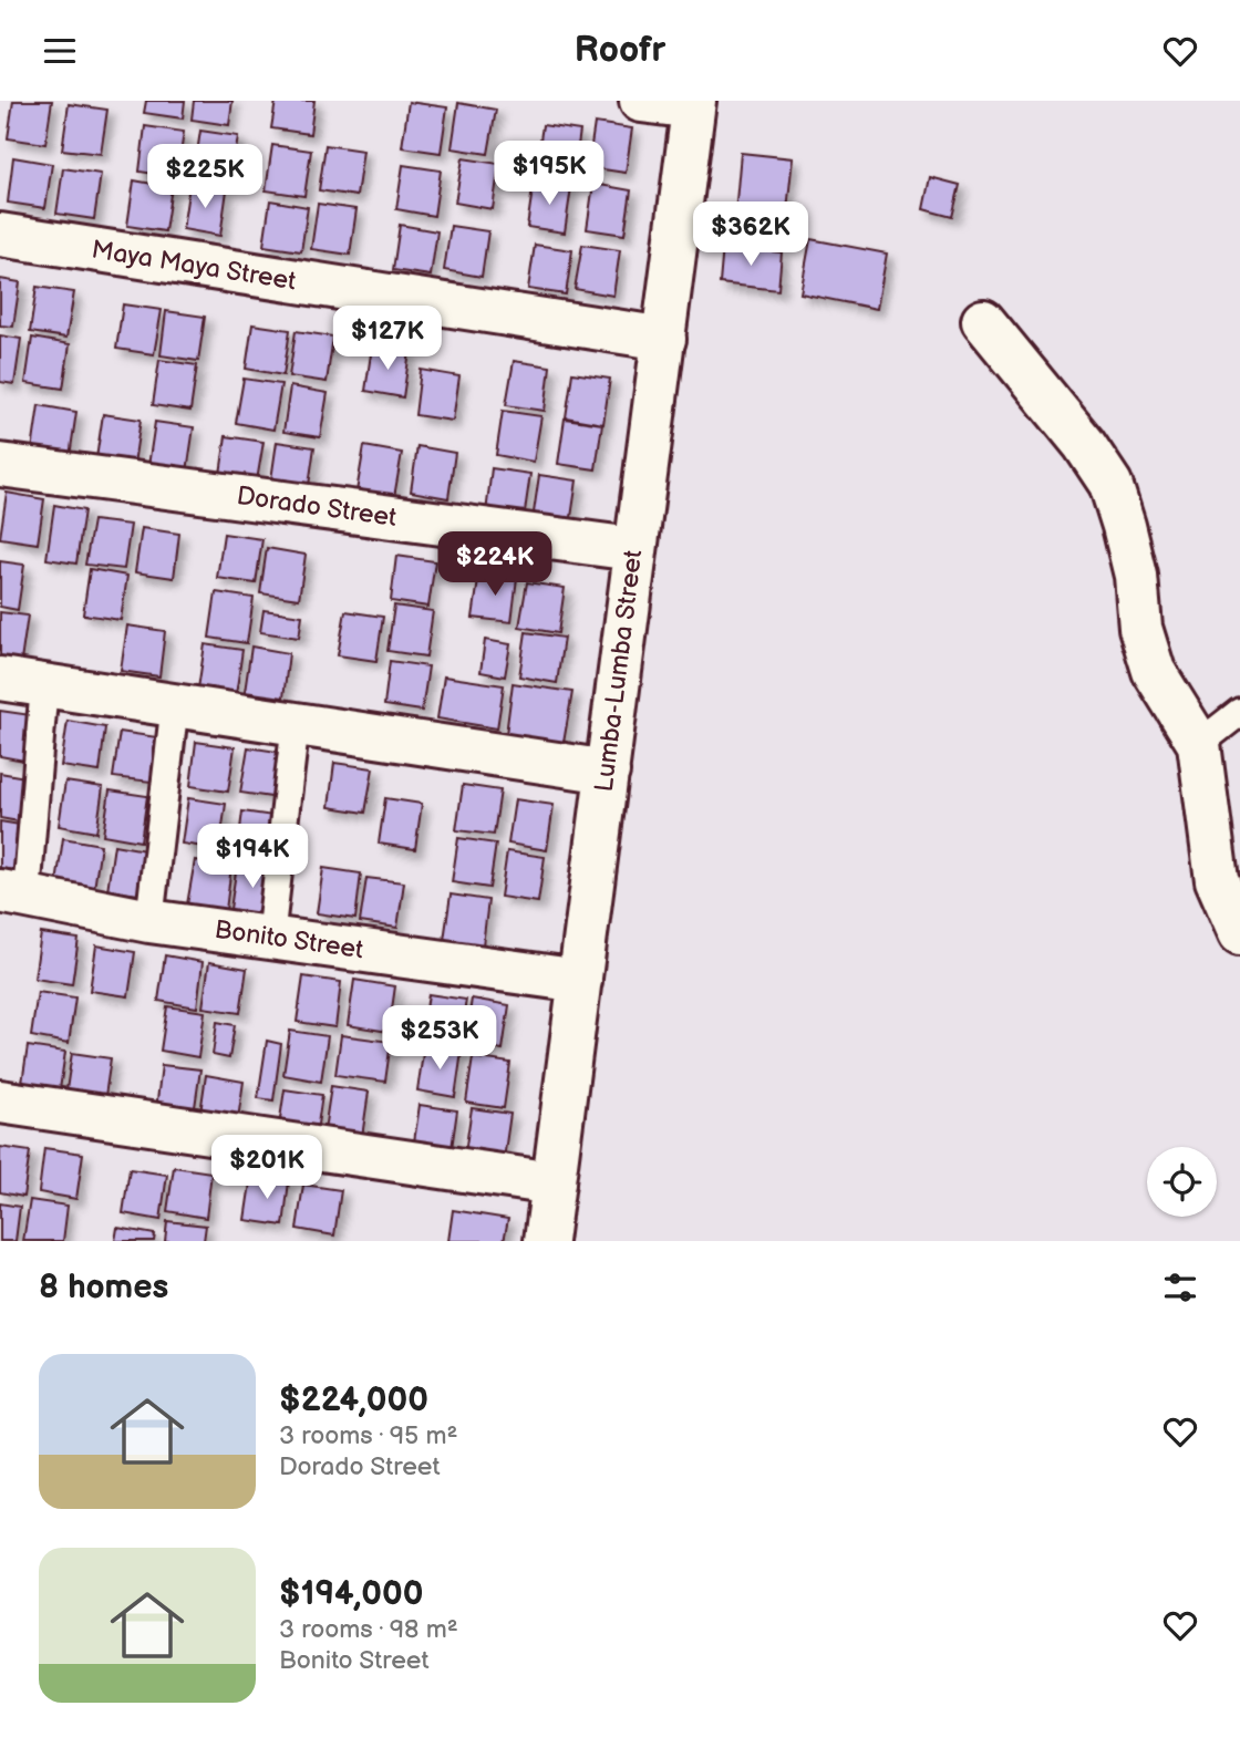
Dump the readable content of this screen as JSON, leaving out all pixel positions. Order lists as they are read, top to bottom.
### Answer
{
  "streets": {
    "street": [
      "Maya Maya Street",
      "Dorado Street",
      "Lumba-Lumba Street",
      "Bonito Street"
    ]
  },
  "crossings": [
    ["Maya Maya Street", "Lumba-Lumba Street"],
    ["Dorado Street", "Lumba-Lumba Street"],
    ["Lumba-Lumba Street", "Bonito Street"]
  ],
  "page": {
    "header": "Roofr",
    "price": [
      "$195K",
      "$225K",
      "$362K",
      "$127K",
      "$224K",
      "$194K",
      "$253K",
      "$201K"
    ],
    "heading": "8 homes",
    "list": [
      {
        "name": "$224,000",
        "note": "3 rooms · 95 m² · Dorado Street"
      },
      {
        "name": "$194,000",
        "note": "3 rooms · 98 m² · Bonito Street"
      }
    ]
  }
}
